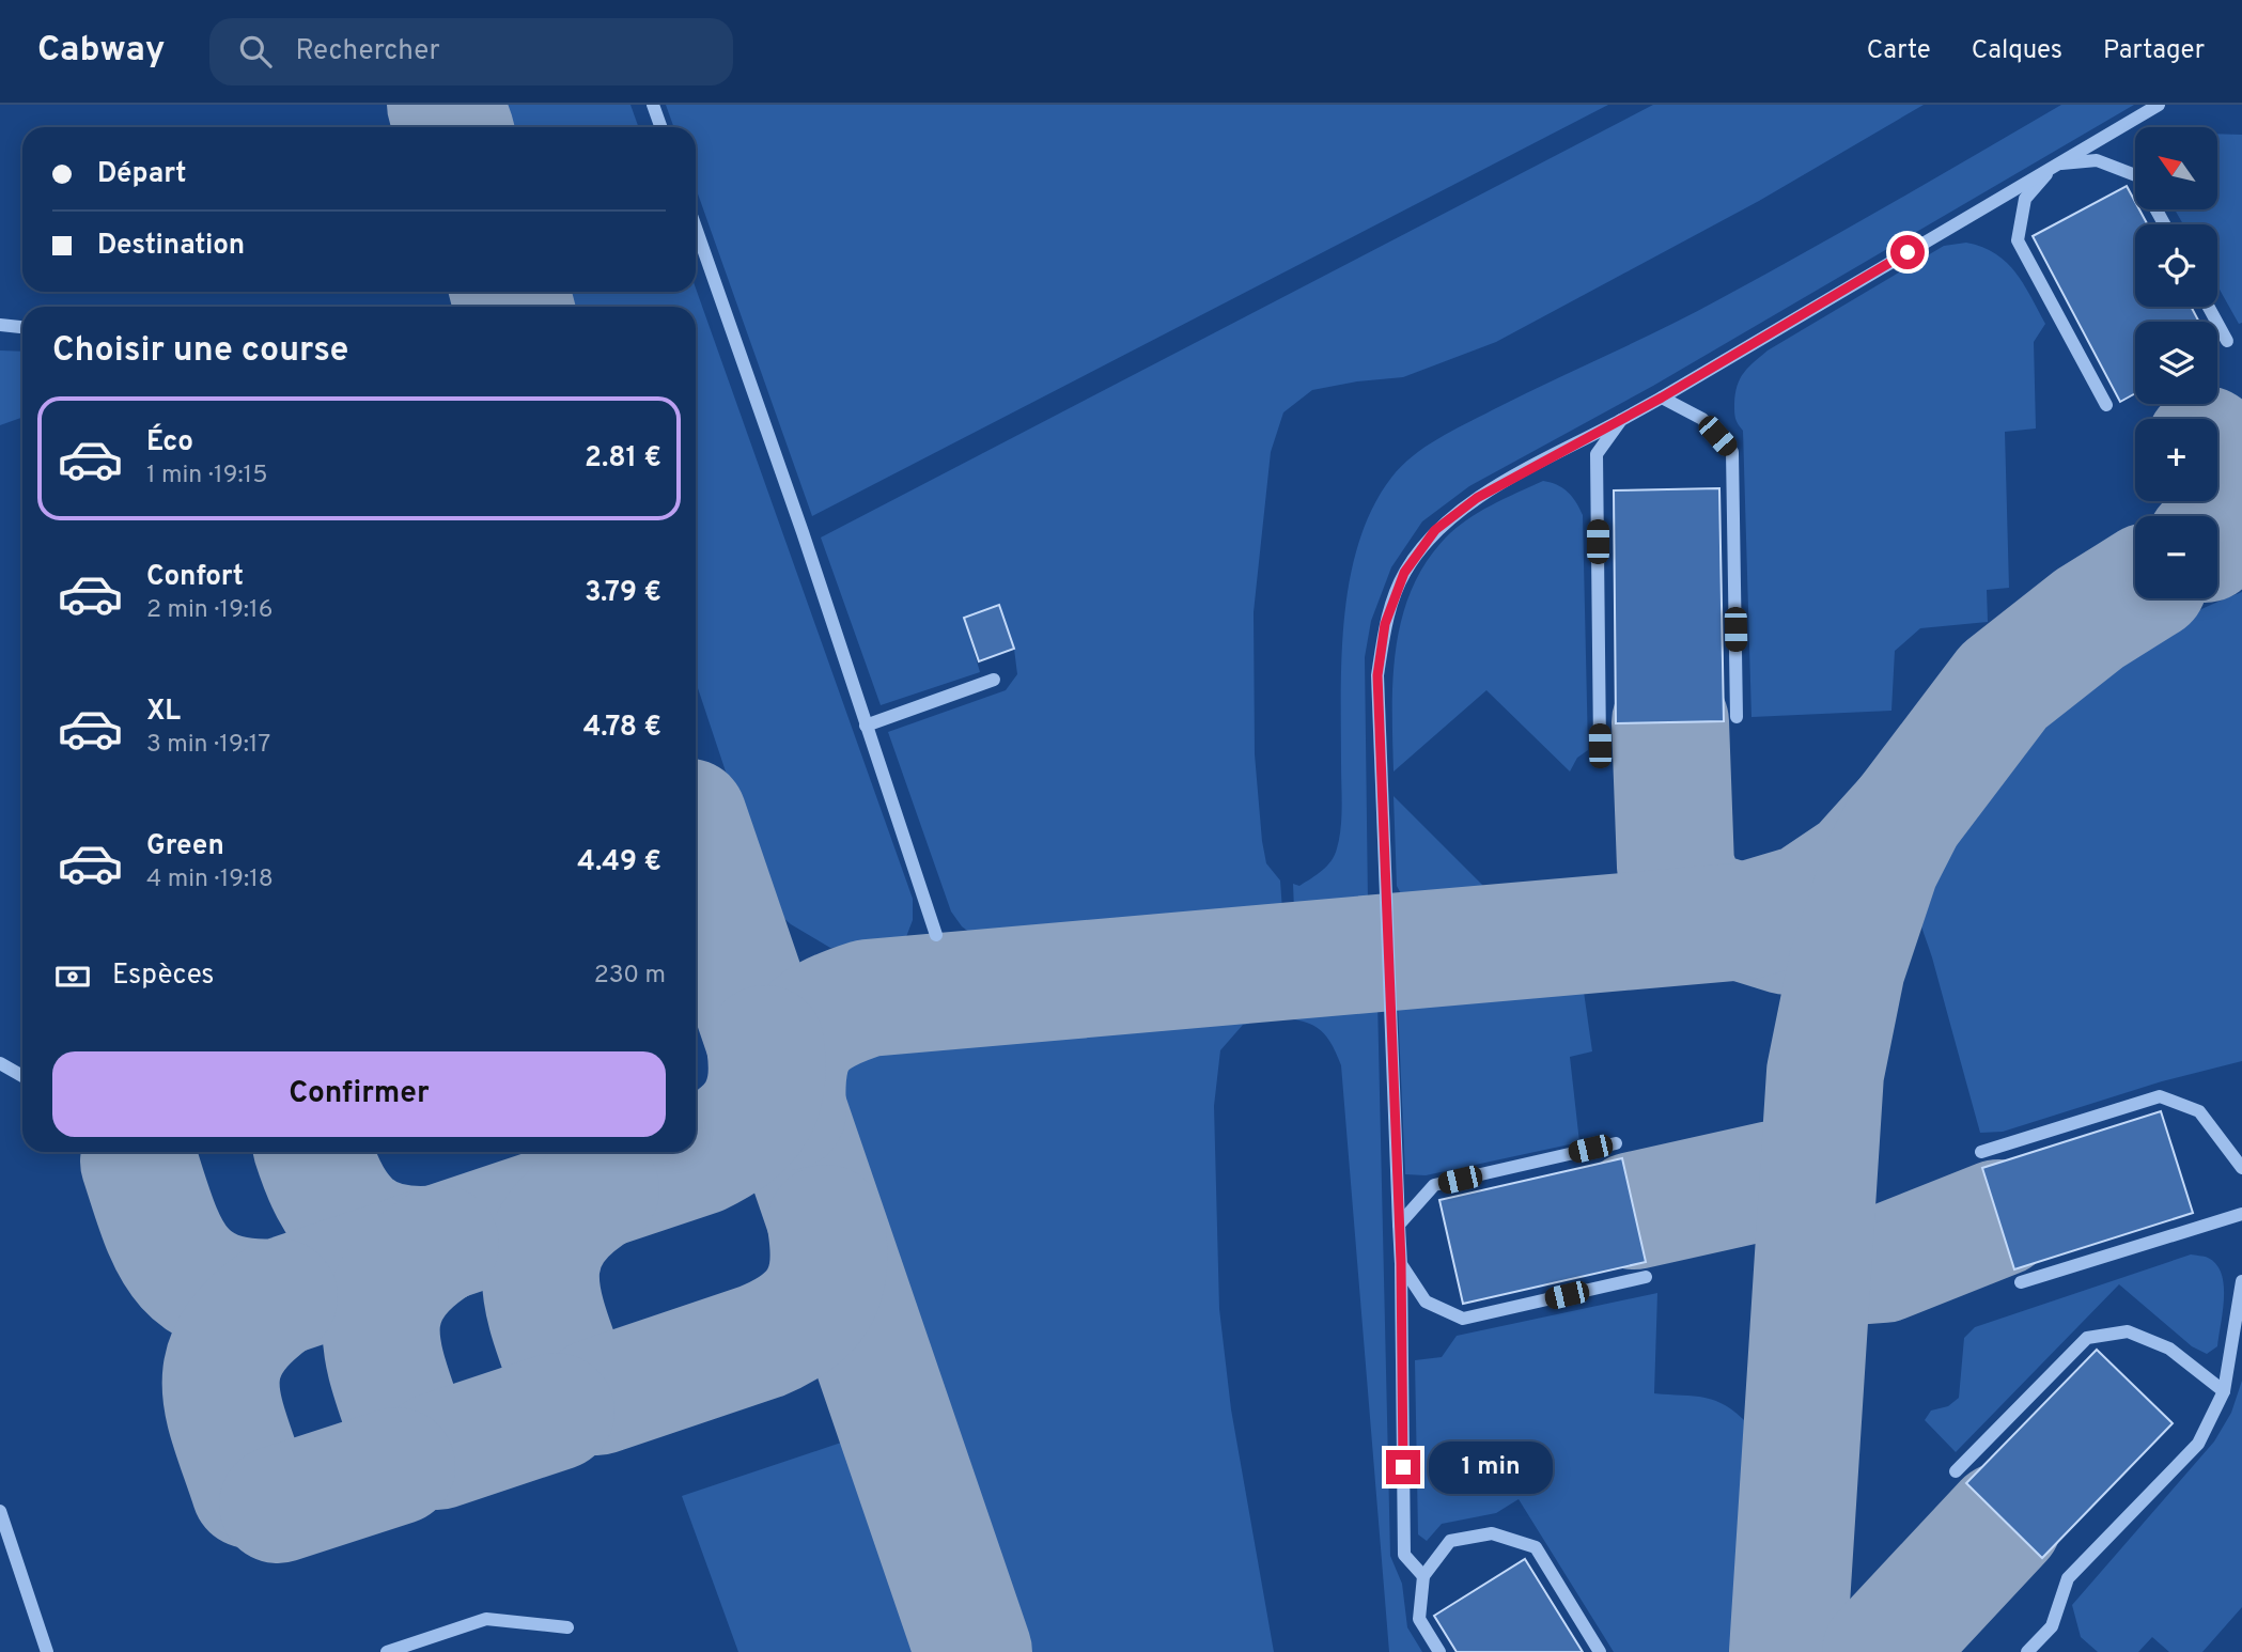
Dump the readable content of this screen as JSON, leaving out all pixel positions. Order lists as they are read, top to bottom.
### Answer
{
  "north": "top left",
  "page": {
    "header": "Cabway",
    "search": "Rechercher",
    "nav": ["Carte", "Calques", "Partager"],
    "map_buttons": ["+", "−"],
    "banner": ["Départ", "Destination"],
    "heading": "Choisir une course",
    "list": [
      {
        "name": "Éco",
        "note": "1 min · 19:15",
        "value": "2.81 €"
      },
      {
        "name": "Confort",
        "note": "2 min · 19:16",
        "value": "3.79 €"
      },
      {
        "name": "XL",
        "note": "3 min · 19:17",
        "value": "4.78 €"
      },
      {
        "name": "Green",
        "note": "4 min · 19:18",
        "value": "4.49 €"
      }
    ],
    "pay": ["Espèces", "230 m"],
    "buttons": "Confirmer",
    "bubble": "1 min"
  }
}
